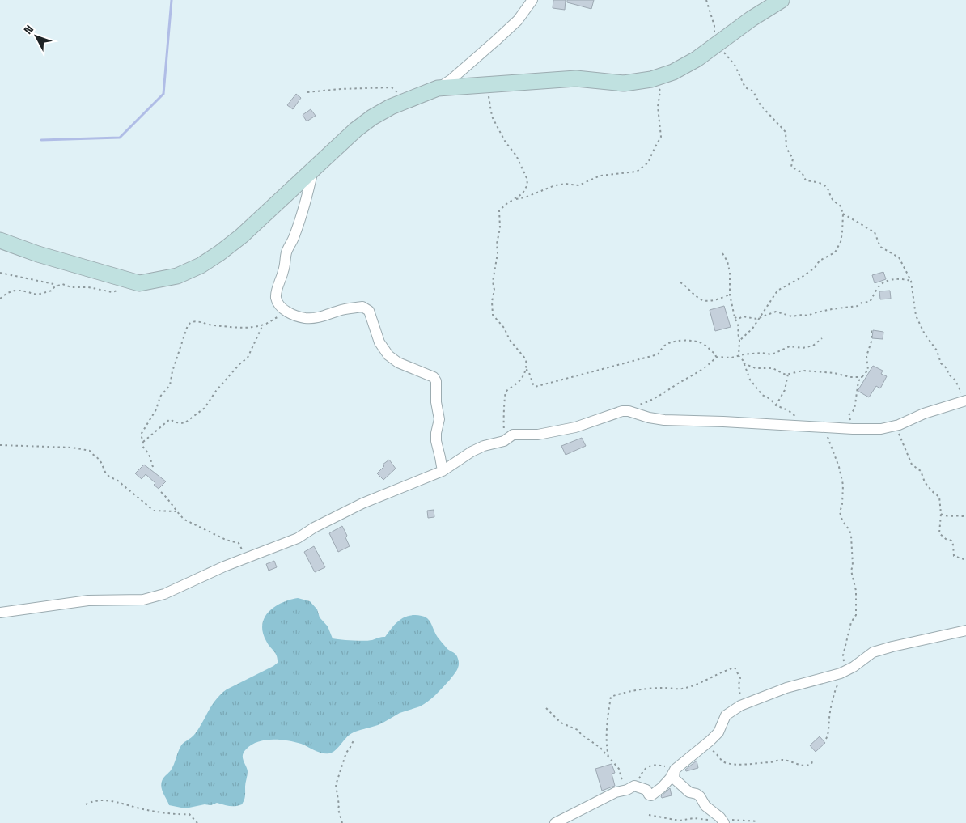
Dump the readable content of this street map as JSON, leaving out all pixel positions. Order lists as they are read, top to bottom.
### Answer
{
  "north": "top left"
}
